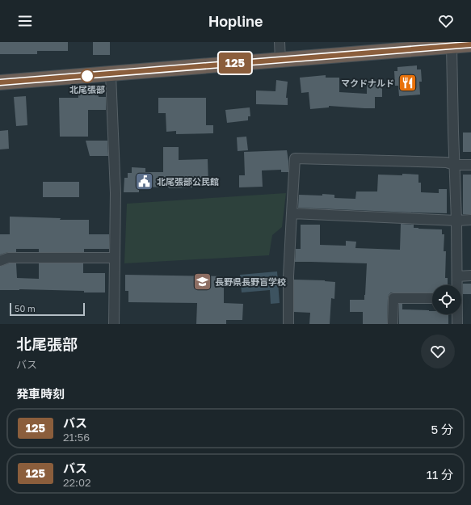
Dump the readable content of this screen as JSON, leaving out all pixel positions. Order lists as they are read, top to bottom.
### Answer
{
  "places": {
    "other": ["北尾張部"],
    "restaurant": ["マクドナルド"],
    "public building": ["北尾張部公民館"],
    "school or university": ["長野県長野盲学校"]
  },
  "lines": ["bus line 125"],
  "scale_bar": "50 m",
  "page": {
    "header": "Hopline",
    "on_map": "125",
    "scale": "50 m",
    "heading": [
      ["北尾張部", "バス"],
      "発車時刻"
    ],
    "list": [
      {
        "mark": "125",
        "name": "バス",
        "note": "21:56",
        "value": "5 分"
      },
      {
        "mark": "125",
        "name": "バス",
        "note": "22:02",
        "value": "11 分"
      }
    ]
  }
}
